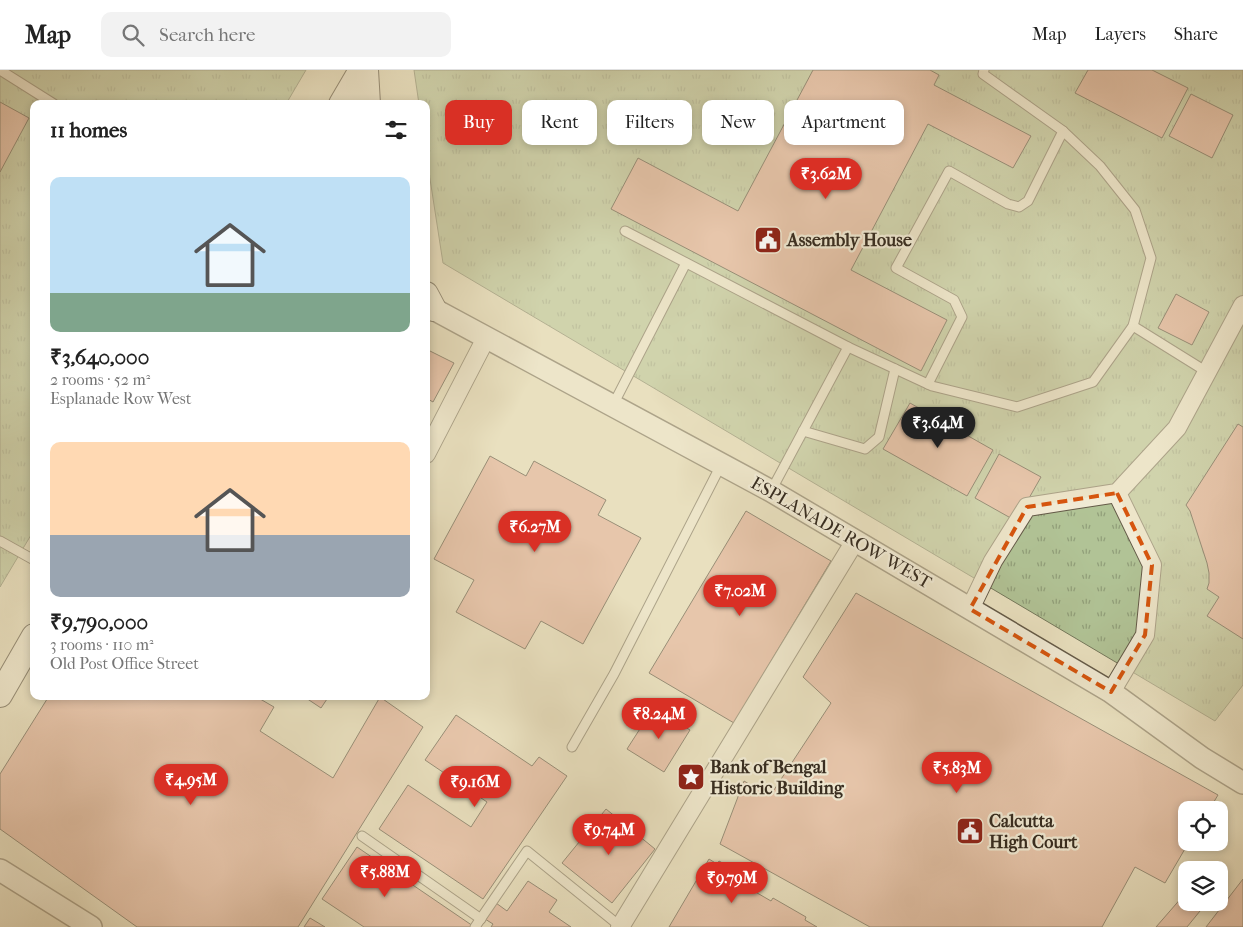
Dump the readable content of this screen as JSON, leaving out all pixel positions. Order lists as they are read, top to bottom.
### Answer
{
  "streets": {
    "street": ["ESPLANADE ROW WEST"]
  },
  "places": {
    "public building": ["Assembly House", "Calcutta High Court"],
    "place": ["Bank of Bengal Historic Building"]
  },
  "page": {
    "header": "Map",
    "search": "Search here",
    "nav": ["Map", "Layers", "Share"],
    "chip": [
      "Buy",
      "Rent",
      "Filters",
      "New",
      "Apartment"
    ],
    "heading": "11 homes",
    "price": [
      "₹3.62M",
      "₹3.64M",
      "₹6.27M",
      "₹7.02M",
      "₹8.24M",
      "₹5.83M",
      "₹4.95M",
      "₹9.16M",
      "₹9.74M",
      "₹5.88M",
      "₹9.79M"
    ],
    "list": [
      {
        "name": "₹3,640,000",
        "note": "2 rooms · 52 m² · Esplanade Row West"
      },
      {
        "name": "₹9,790,000",
        "note": "3 rooms · 110 m² · Old Post Office Street"
      }
    ]
  }
}
